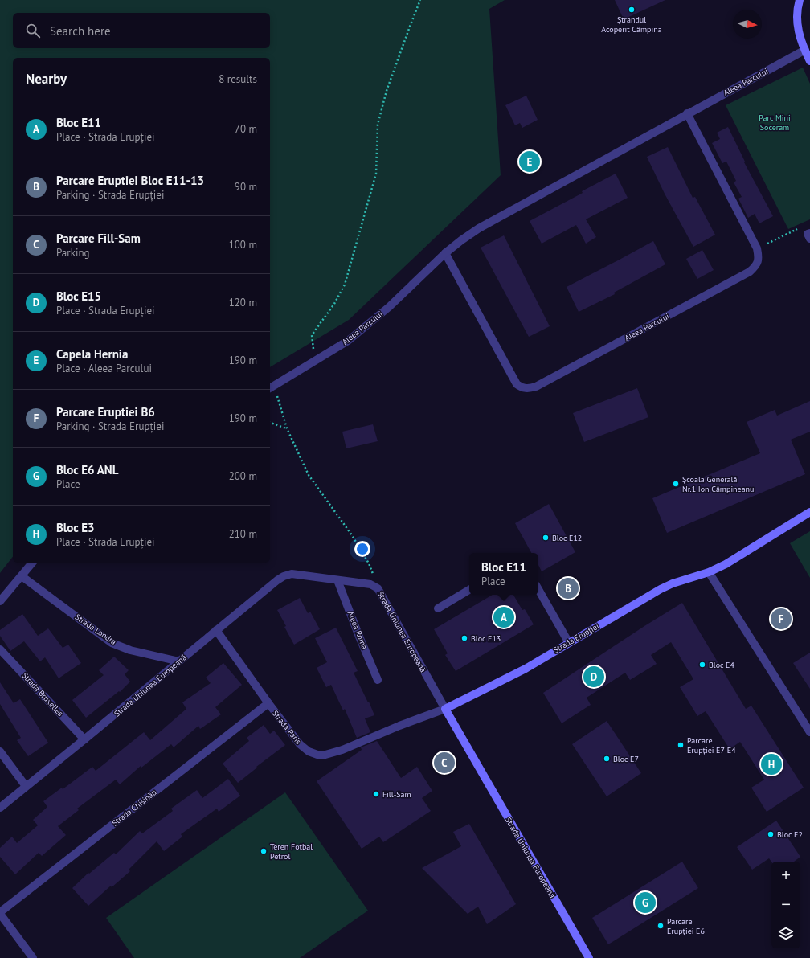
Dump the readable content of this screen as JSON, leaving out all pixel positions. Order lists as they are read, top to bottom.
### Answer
{
  "streets": {
    "street": [
      "Aleea Parcului",
      "Strada Londra",
      "Aleea Roma",
      "Strada Uniunea Europeană",
      "Strada Erupției",
      "Strada Bruxelles",
      "Strada Paris",
      "Strada Chișinău"
    ]
  },
  "crossings": [
    ["Strada Londra", "Strada Uniunea Europeană"],
    ["Aleea Roma", "Strada Uniunea Europeană"],
    ["Strada Uniunea Europeană", "Strada Erupției"],
    ["Strada Uniunea Europeană", "Strada Bruxelles"],
    ["Strada Uniunea Europeană", "Strada Paris"],
    ["Strada Erupției", "Strada Paris"],
    ["Strada Paris", "Strada Chișinău"]
  ],
  "parks": ["Parc Mini Soceram"],
  "places": [
    "Ștrandul Acoperit Câmpina",
    "Școala Generală Nr.1 Ion Câmpineanu",
    "Bloc E12",
    "Bloc E13",
    "Bloc E4",
    "Parcare Erupției E7-E4",
    "Bloc E7",
    "Fill-Sam",
    "Bloc E2",
    "Teren Fotbal Petrol",
    "Parcare Erupției E6"
  ],
  "north": "right",
  "page": {
    "search": "Search here",
    "heading": ["Nearby", "8 results"],
    "list": [
      {
        "mark": "A",
        "name": "Bloc E11",
        "note": "Place · Strada Erupției",
        "value": "70 m"
      },
      {
        "mark": "B",
        "name": "Parcare Eruptiei Bloc E11-13",
        "note": "Parking · Strada Erupției",
        "value": "90 m"
      },
      {
        "mark": "C",
        "name": "Parcare Fill-Sam",
        "note": "Parking",
        "value": "100 m"
      },
      {
        "mark": "D",
        "name": "Bloc E15",
        "note": "Place · Strada Erupției",
        "value": "120 m"
      },
      {
        "mark": "E",
        "name": "Capela Hernia",
        "note": "Place · Aleea Parcului",
        "value": "190 m"
      },
      {
        "mark": "F",
        "name": "Parcare Eruptiei B6",
        "note": "Parking · Strada Erupției",
        "value": "190 m"
      },
      {
        "mark": "G",
        "name": "Bloc E6 ANL",
        "note": "Place",
        "value": "200 m"
      },
      {
        "mark": "H",
        "name": "Bloc E3",
        "note": "Place · Strada Erupției",
        "value": "210 m"
      }
    ],
    "pins": [
      "E",
      "B",
      "A",
      "F",
      "D",
      "C",
      "H",
      "G"
    ],
    "popup": ["Bloc E11", "Place"],
    "map_buttons": ["+", "−"]
  }
}
